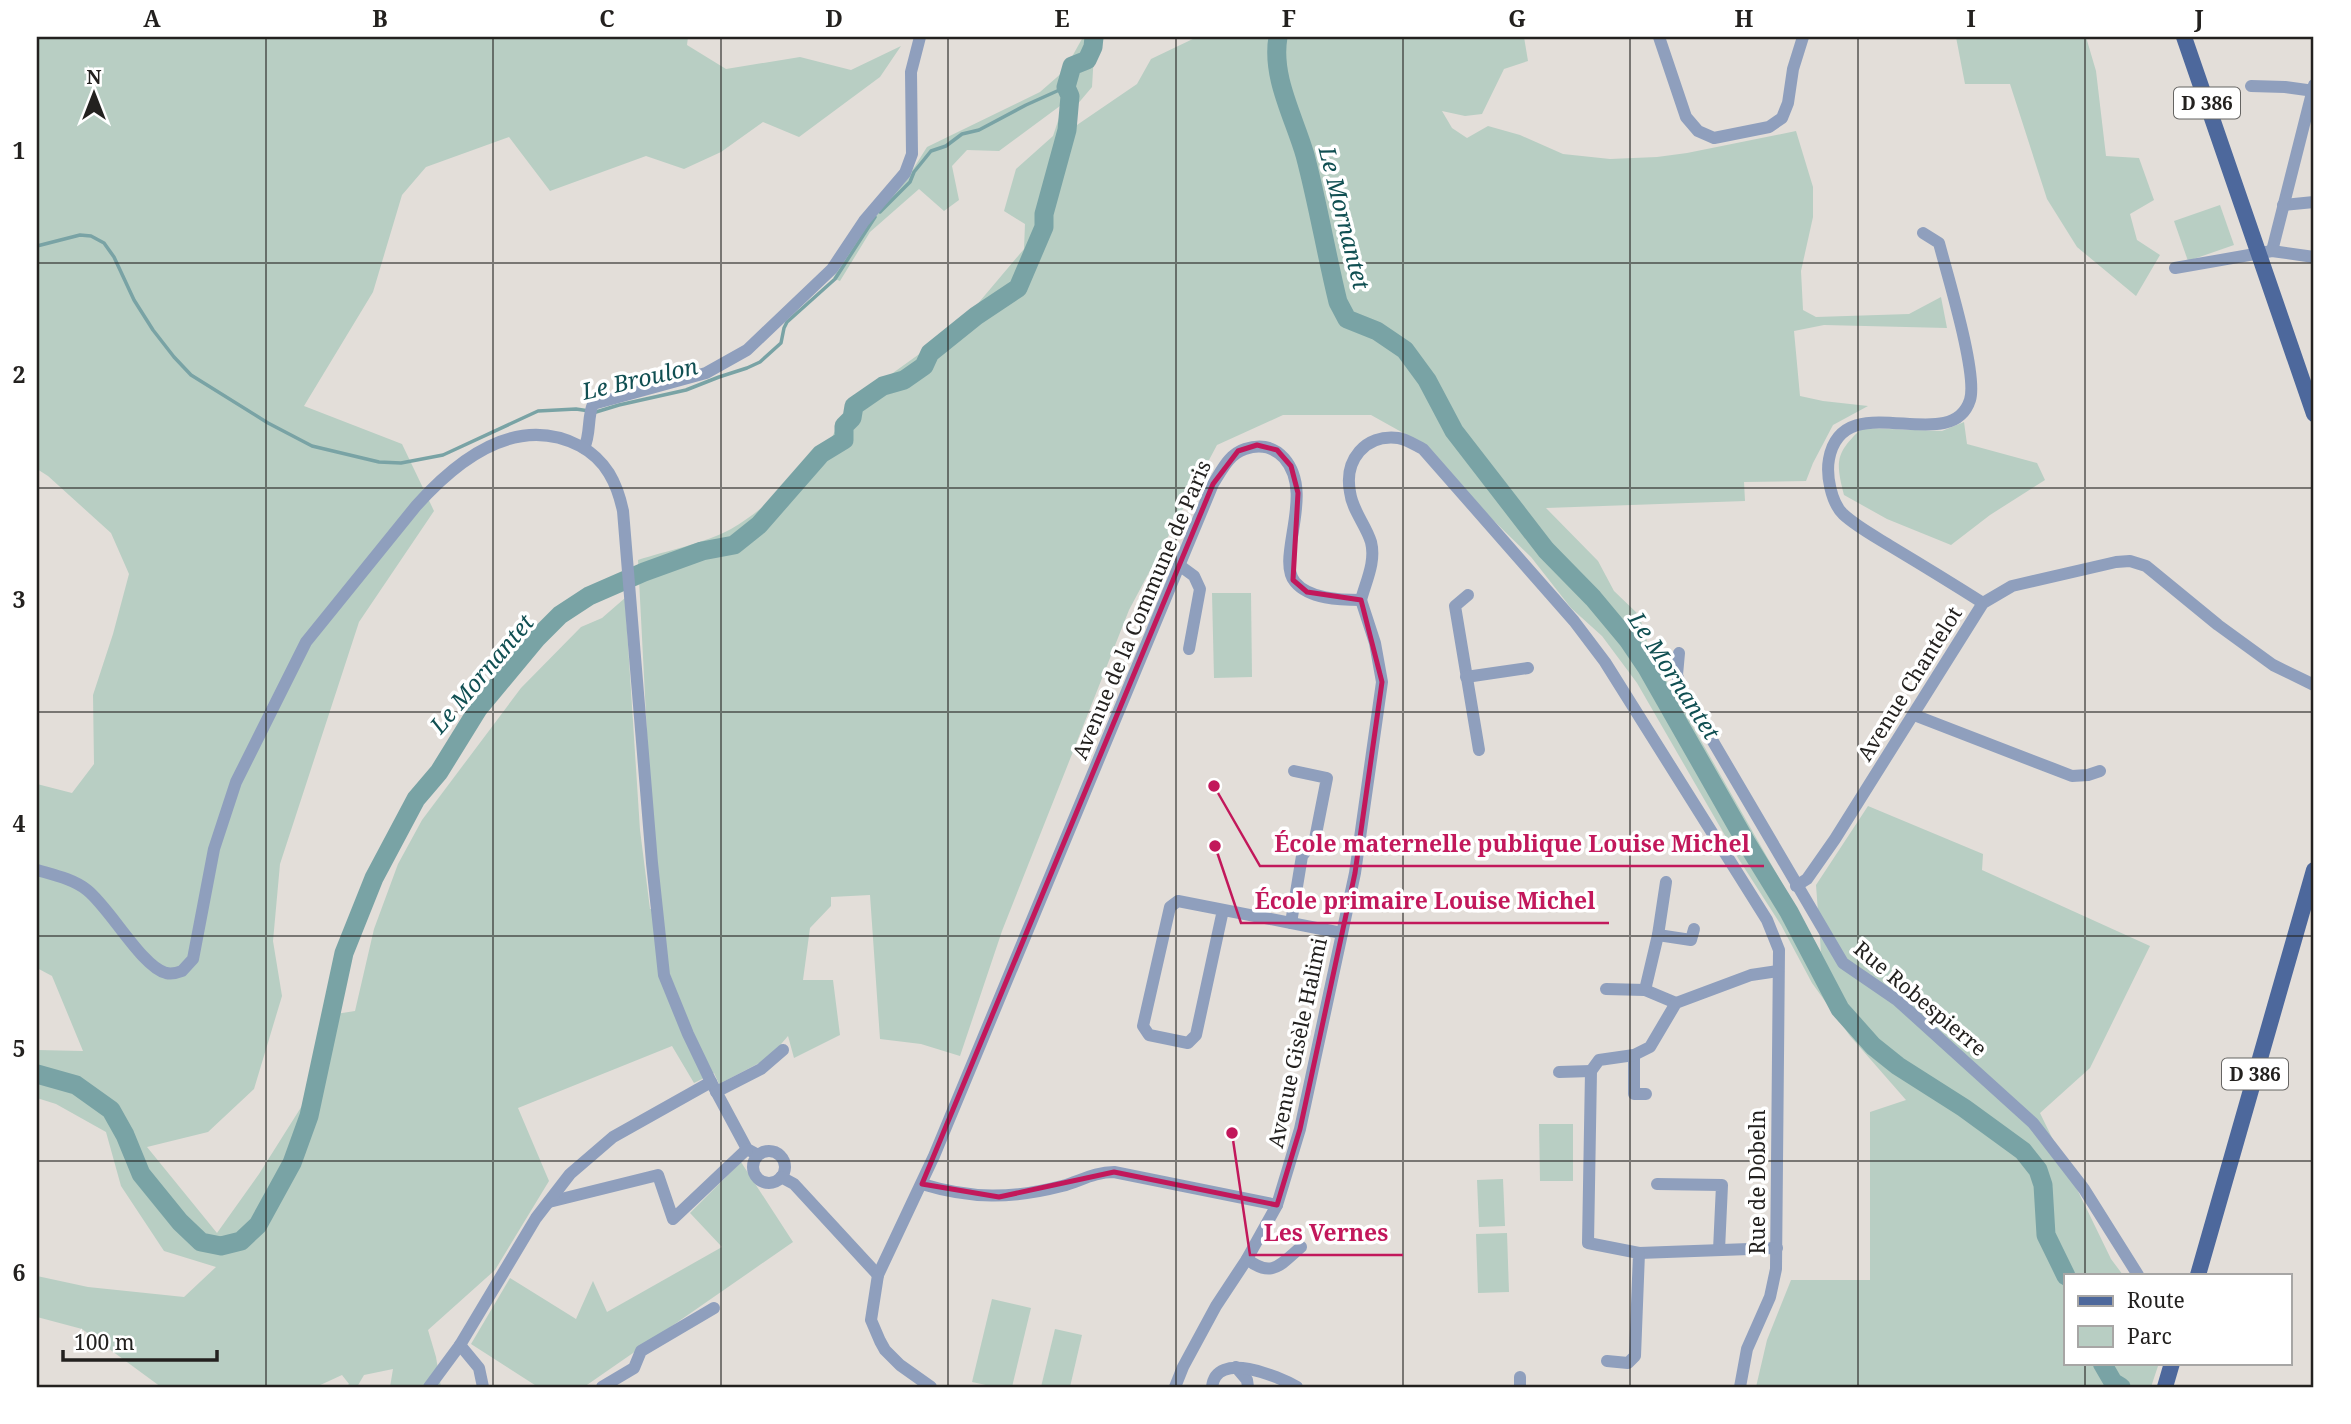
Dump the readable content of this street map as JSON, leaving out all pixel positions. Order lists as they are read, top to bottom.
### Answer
{
  "streets": {
    "main road": ["D 386"],
    "street": [
      "Avenue de la Commune de Paris",
      "Avenue Chantelot",
      "Rue Robespierre",
      "Avenue Gisèle Halimi",
      "Rue de Dobeln"
    ]
  },
  "crossings": [
    ["Avenue de la Commune de Paris", "Avenue Gisèle Halimi"],
    ["Avenue Chantelot", "Rue Robespierre"]
  ],
  "water": ["Le Mornantet", "Le Broulon"],
  "places": ["École maternelle publique Louise Michel", "École primaire Louise Michel", "Les Vernes"],
  "legend": ["Route", "Parc"],
  "scale_bar": "100 m",
  "north": "top",
  "grid": {
    "columns": [
      "A",
      "B",
      "C",
      "D",
      "E",
      "F",
      "G",
      "H",
      "I",
      "J"
    ],
    "rows": [
      "1",
      "2",
      "3",
      "4",
      "5",
      "6"
    ]
  }
}
